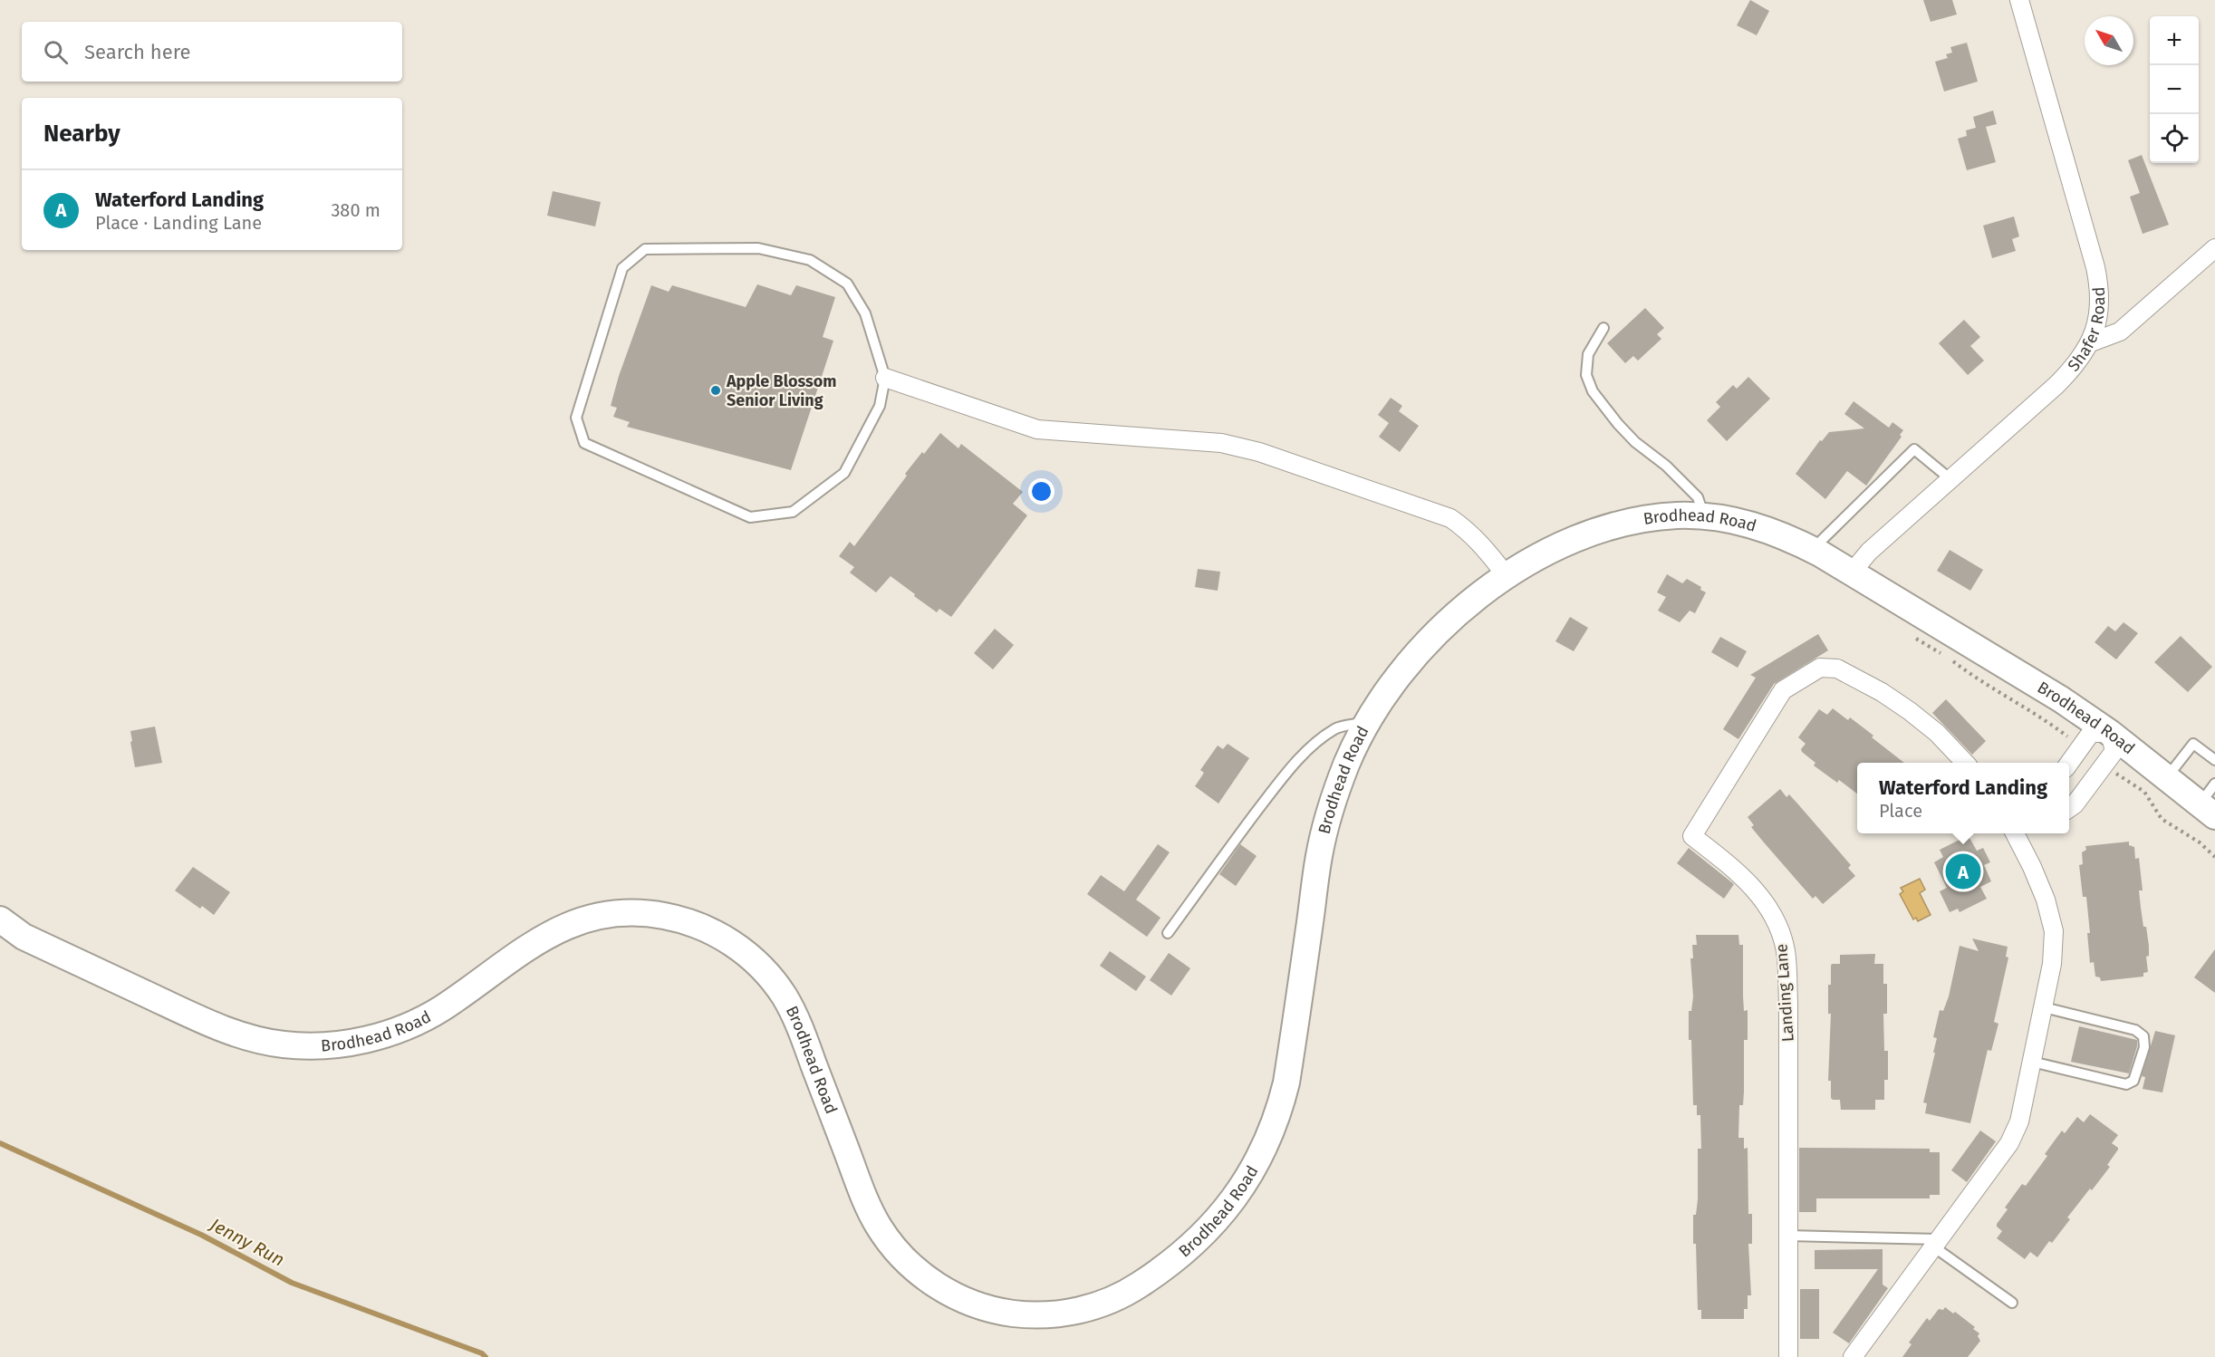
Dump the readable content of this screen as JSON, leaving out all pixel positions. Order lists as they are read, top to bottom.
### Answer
{
  "streets": {
    "main road": ["Brodhead Road"],
    "street": ["Shafer Road", "Landing Lane"]
  },
  "crossings": [
    ["Shafer Road", "Brodhead Road"]
  ],
  "water": ["Jenny Run"],
  "places": ["Apple Blossom Senior Living"],
  "north": "top left",
  "page": {
    "map_buttons": ["+", "−"],
    "search": "Search here",
    "heading": "Nearby",
    "list": [
      {
        "mark": "A",
        "name": "Waterford Landing",
        "note": "Place · Landing Lane",
        "value": "380 m"
      }
    ],
    "popup": ["Waterford Landing", "Place"],
    "pins": "A"
  }
}
